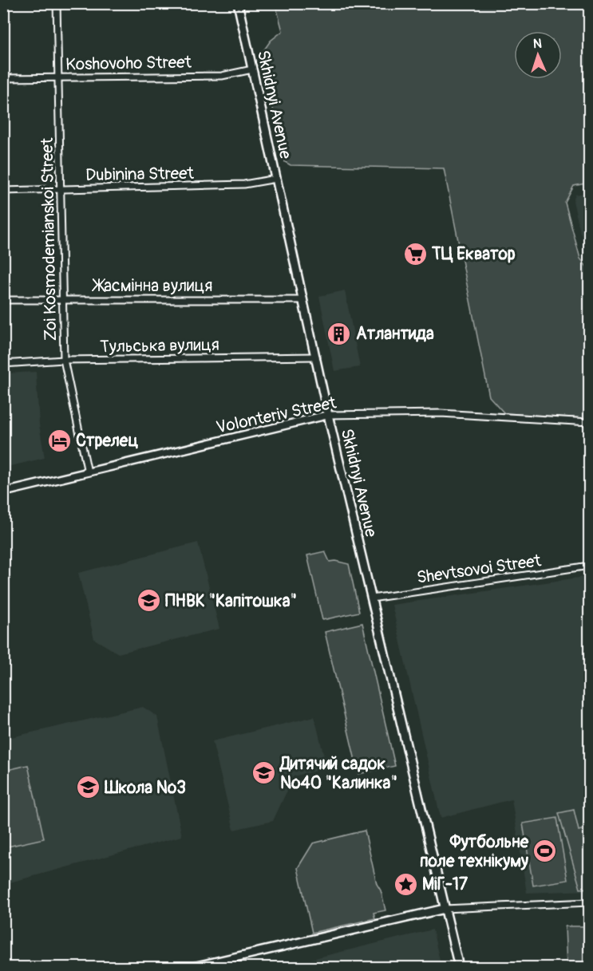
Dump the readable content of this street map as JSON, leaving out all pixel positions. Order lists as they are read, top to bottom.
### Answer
{
  "streets": {
    "main road": ["Skhidnyi Avenue"],
    "street": [
      "Koshovoho Street",
      "Dubinina Street",
      "Zoi Kosmodemianskoi Street",
      "Жасмінна вулиця",
      "Тульська вулиця",
      "Volonteriv Street",
      "Shevtsovoi Street"
    ]
  },
  "crossings": [
    ["Koshovoho Street", "Skhidnyi Avenue"],
    ["Koshovoho Street", "Zoi Kosmodemianskoi Street"],
    ["Skhidnyi Avenue", "Dubinina Street"],
    ["Skhidnyi Avenue", "Жасмінна вулиця"],
    ["Skhidnyi Avenue", "Тульська вулиця"],
    ["Skhidnyi Avenue", "Volonteriv Street"],
    ["Skhidnyi Avenue", "Shevtsovoi Street"],
    ["Dubinina Street", "Zoi Kosmodemianskoi Street"],
    ["Zoi Kosmodemianskoi Street", "Жасмінна вулиця"],
    ["Zoi Kosmodemianskoi Street", "Тульська вулиця"],
    ["Zoi Kosmodemianskoi Street", "Volonteriv Street"]
  ],
  "places": {
    "supermarket": ["ТЦ Екватор"],
    "building": ["Атлантида"],
    "hotel": ["Стрелец"],
    "school or university": ["ПНВК \"Капітошка\"", "Дитячий садок №40 \"Калинка\"", "Школа №3"],
    "sports": ["Футбольне поле технікуму"],
    "place": ["МіГ-17"]
  },
  "north": "top"
}
